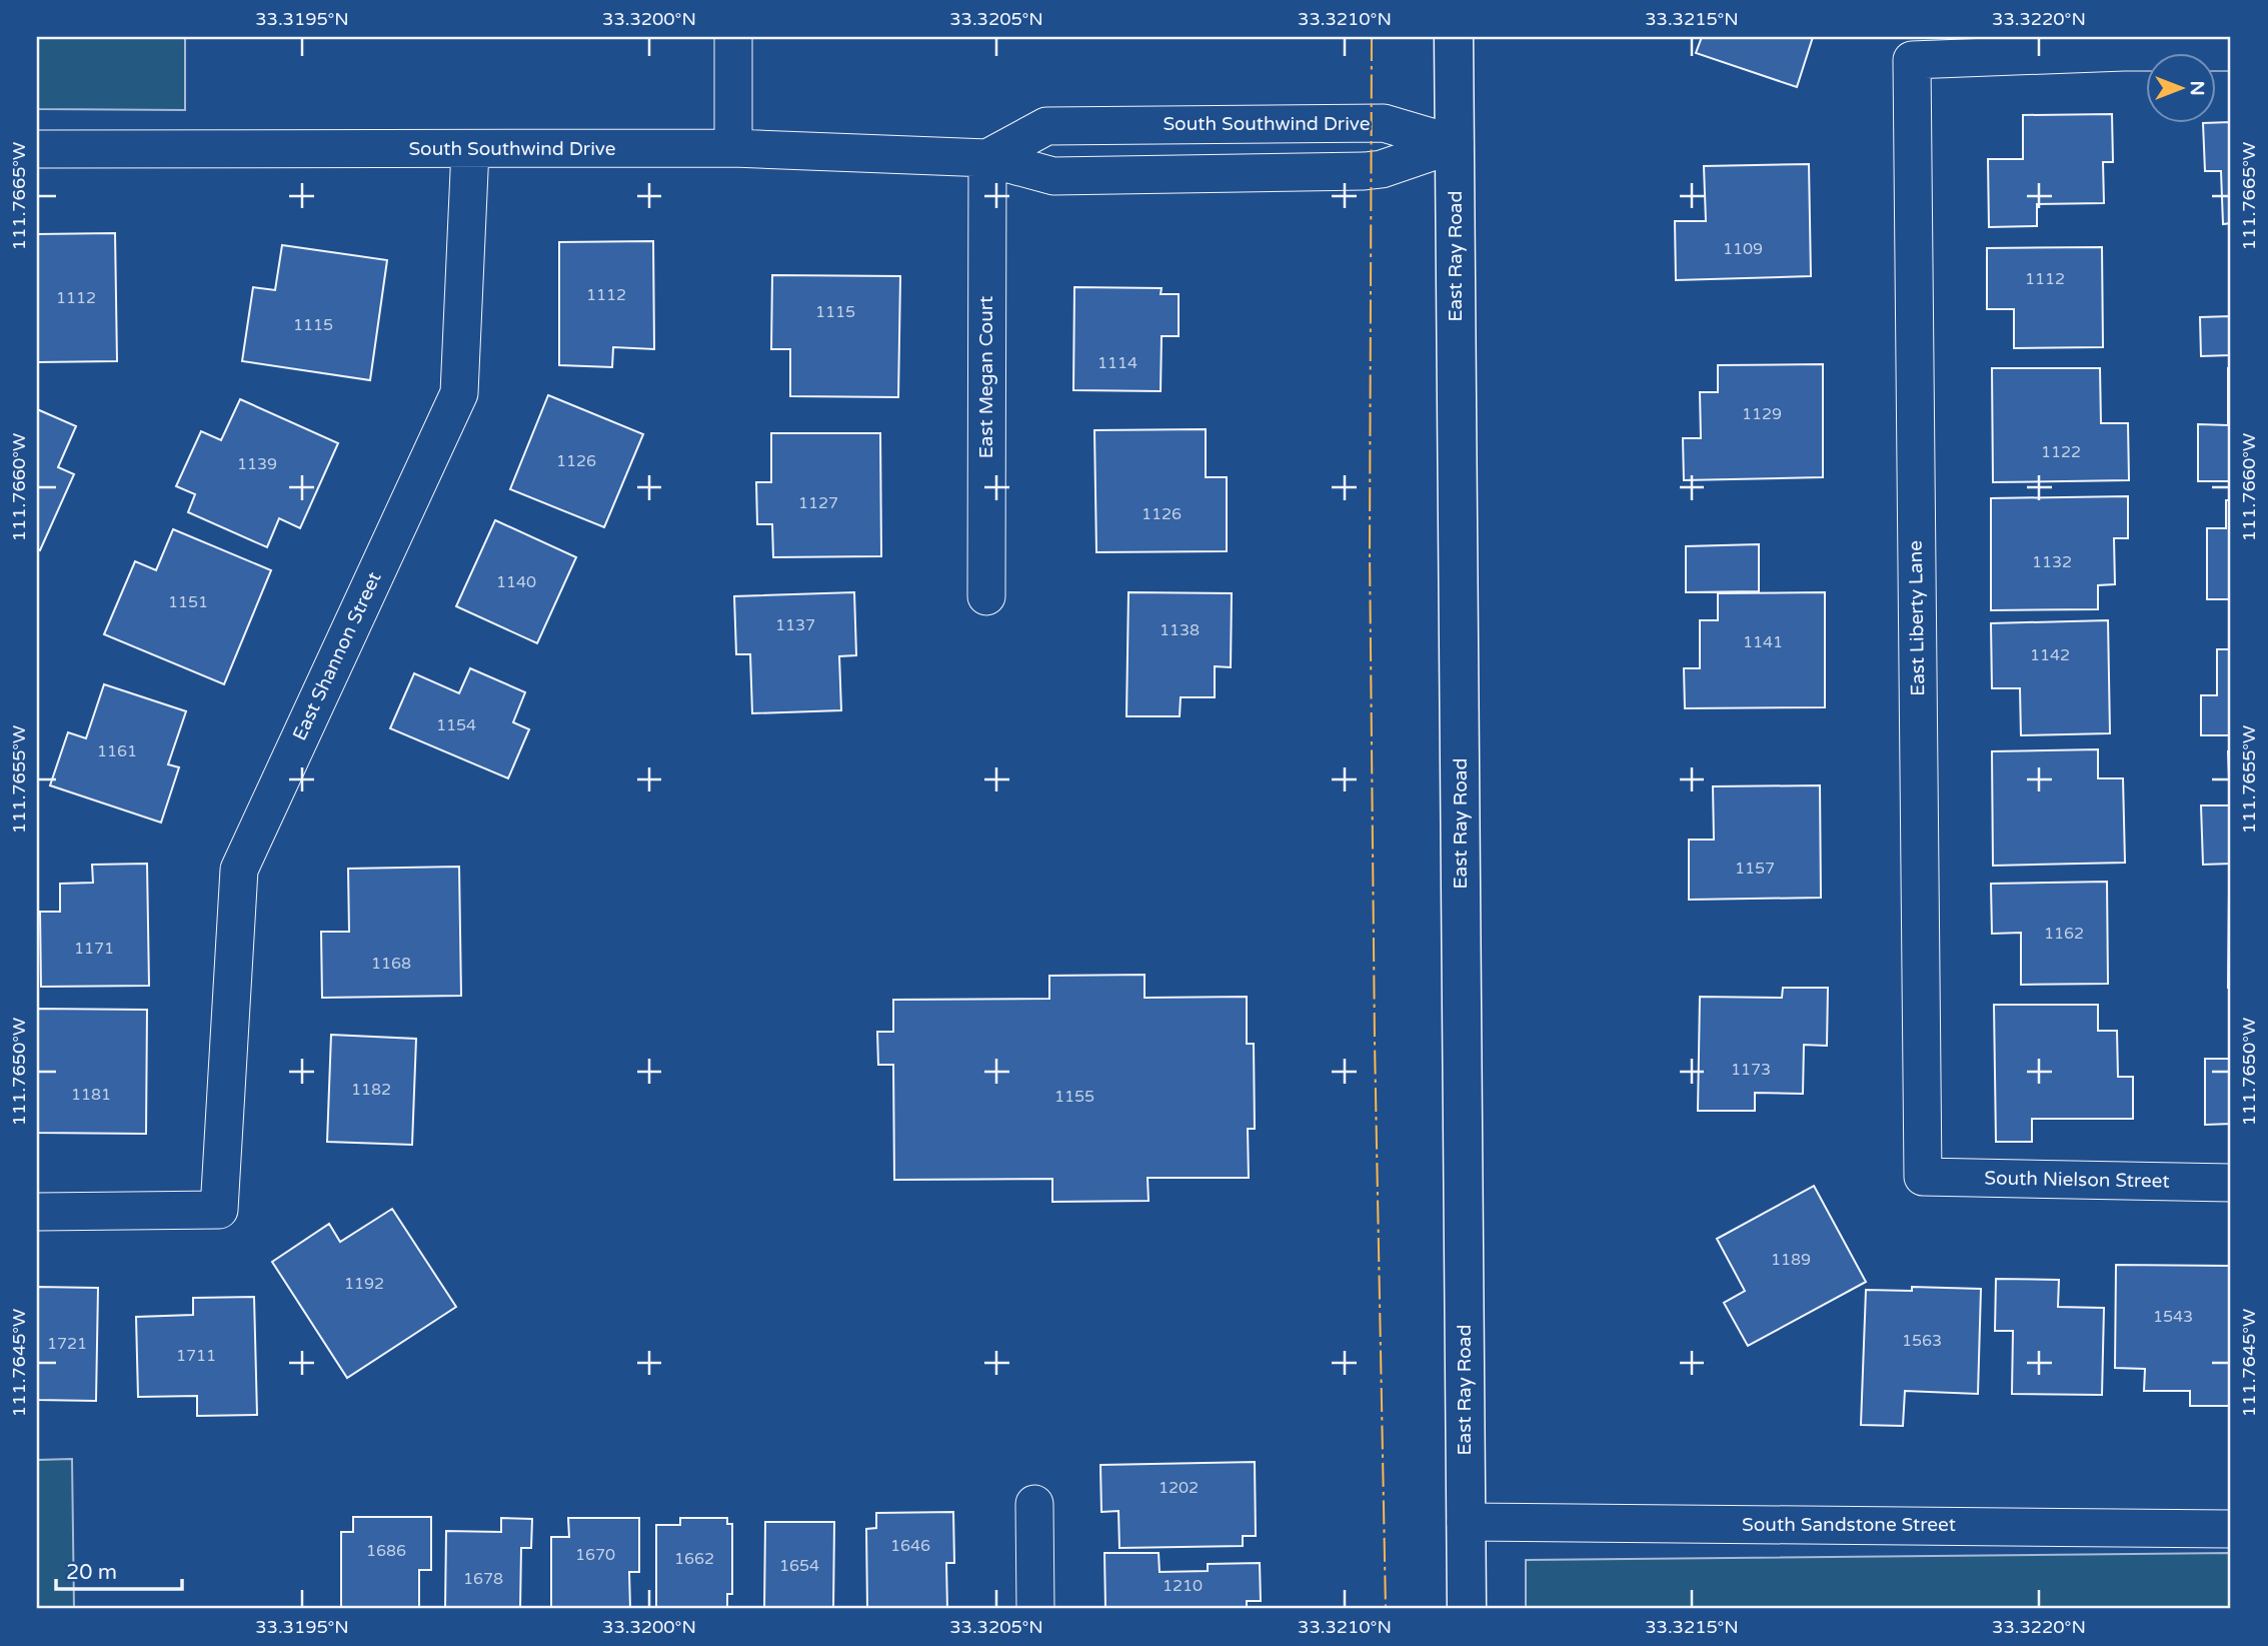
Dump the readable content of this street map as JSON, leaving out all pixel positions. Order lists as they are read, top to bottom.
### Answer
{
  "streets": {
    "main road": ["East Ray Road"],
    "street": [
      "South Southwind Drive",
      "East Megan Court",
      "East Liberty Lane",
      "East Shannon Street",
      "South Nielson Street",
      "South Sandstone Street"
    ]
  },
  "crossings": [
    ["South Southwind Drive", "East Ray Road"],
    ["South Southwind Drive", "East Megan Court"],
    ["South Southwind Drive", "East Shannon Street"],
    ["East Ray Road", "South Sandstone Street"],
    ["East Liberty Lane", "South Nielson Street"]
  ],
  "house_numbers": [
    "1109",
    "1112",
    "1112",
    "1112",
    "1115",
    "1115",
    "1114",
    "1129",
    "1122",
    "1126",
    "1139",
    "1127",
    "1126",
    "1132",
    "1140",
    "1151",
    "1137",
    "1138",
    "1141",
    "1142",
    "1154",
    "1161",
    "1157",
    "1162",
    "1171",
    "1168",
    "1173",
    "1182",
    "1181",
    "1155",
    "1189",
    "1192",
    "1543",
    "1563",
    "1721",
    "1711",
    "1202",
    "1646",
    "1686",
    "1670",
    "1662",
    "1654",
    "1678",
    "1210"
  ],
  "scale_bar": "20 m",
  "north": "right",
  "coordinates": [
    "33.3195°N",
    "33.3200°N",
    "33.3205°N",
    "33.3210°N",
    "33.3215°N",
    "33.3220°N",
    "111.7665°W",
    "111.7660°W",
    "111.7655°W",
    "111.7650°W",
    "111.7645°W"
  ]
}
